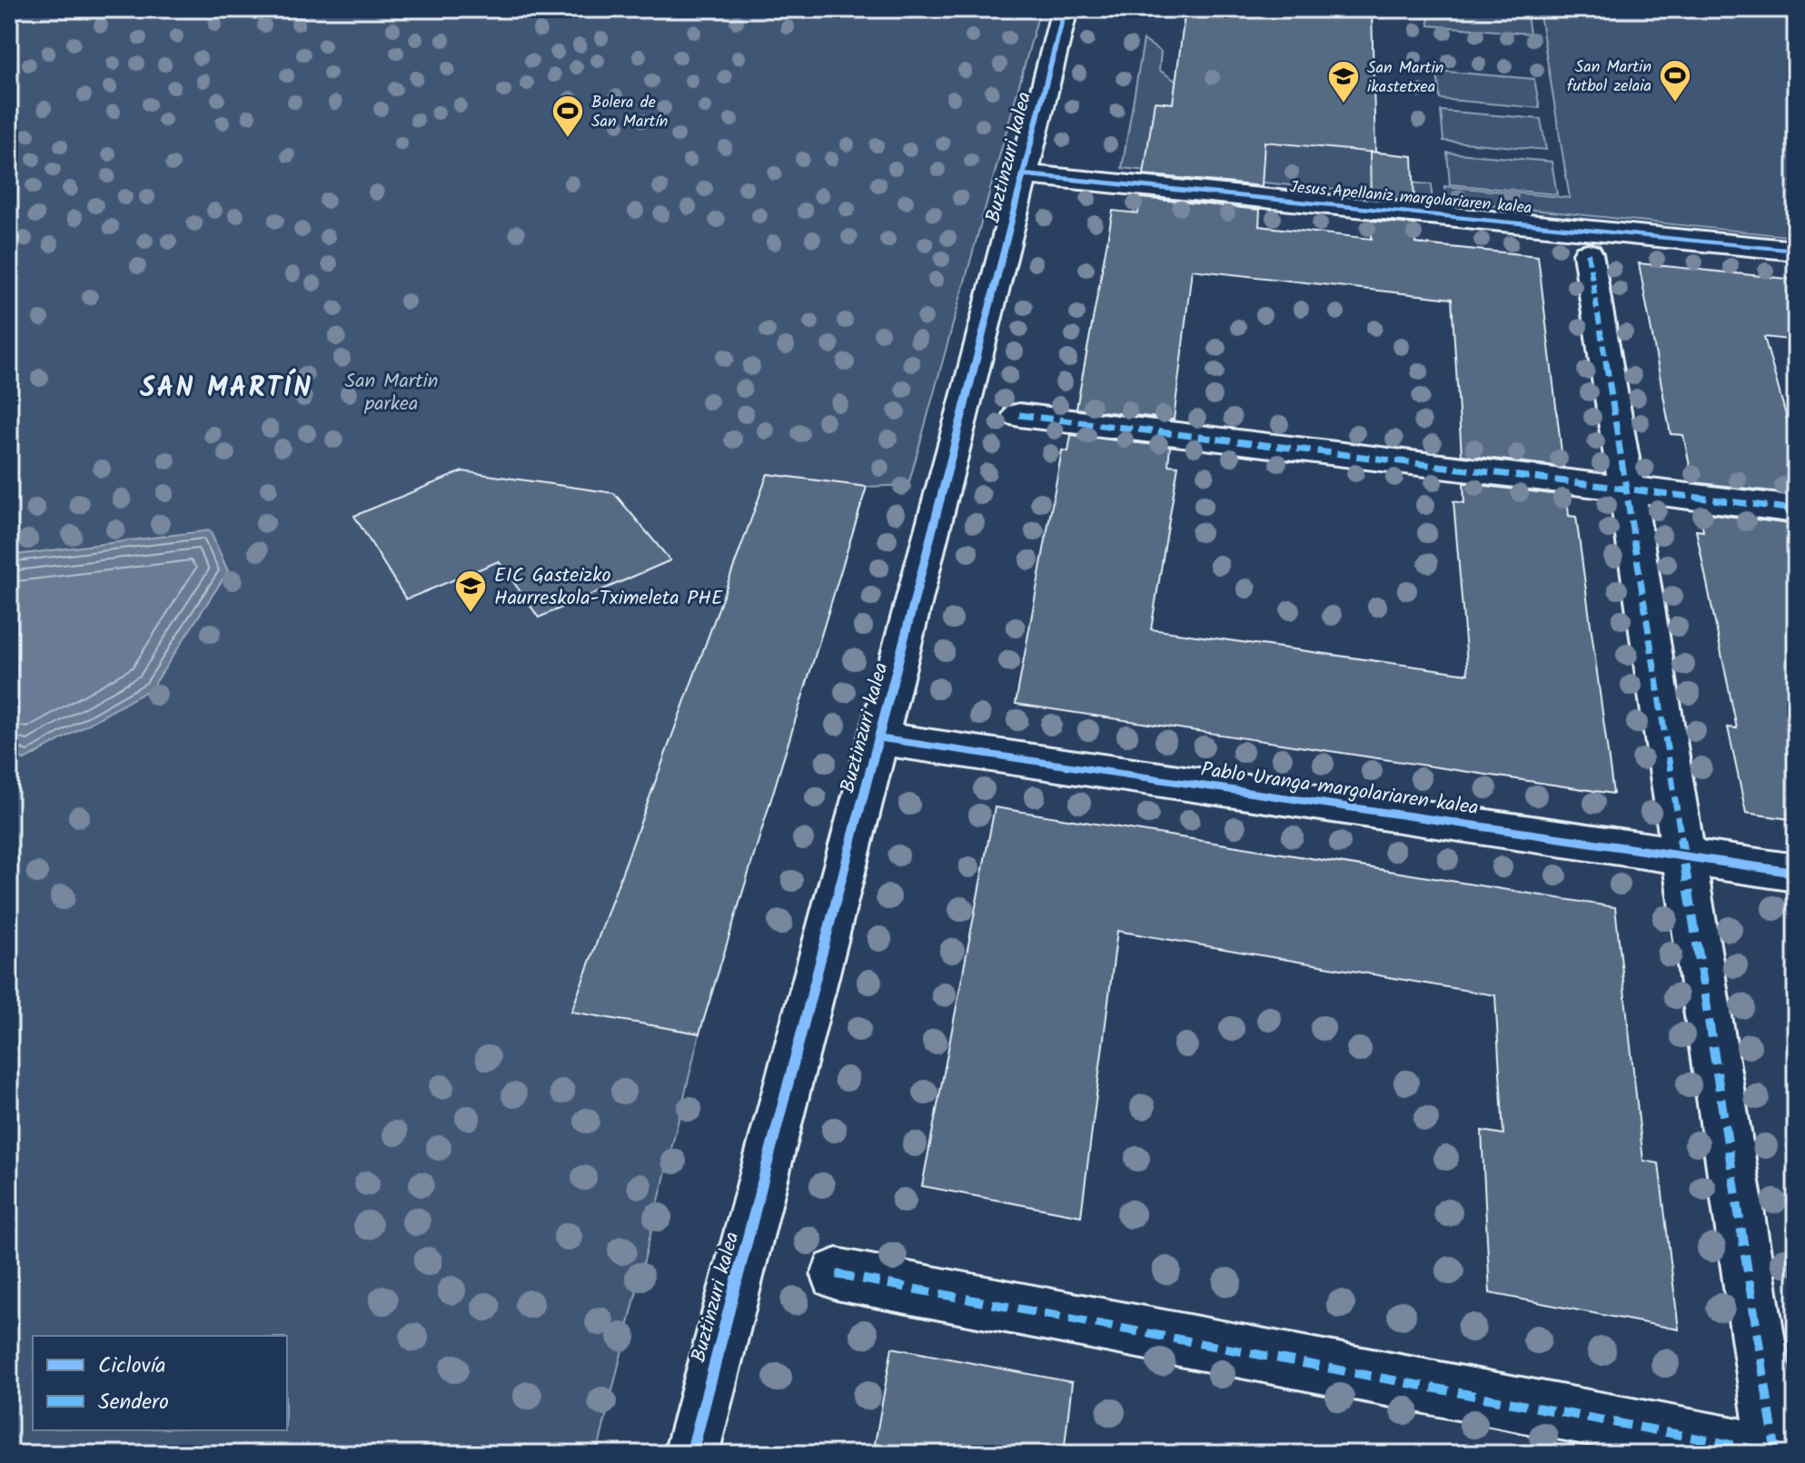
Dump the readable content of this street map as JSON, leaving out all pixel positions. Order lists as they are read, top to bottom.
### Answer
{
  "streets": {
    "street": ["Buztinzuri kalea", "Jesus Apellaniz margolariaren kalea", "Pablo Uranga margolariaren kalea"]
  },
  "crossings": [
    ["Buztinzuri kalea", "Jesus Apellaniz margolariaren kalea"],
    ["Buztinzuri kalea", "Pablo Uranga margolariaren kalea"]
  ],
  "districts": ["SAN MARTÍN"],
  "parks": ["San Martin parkea"],
  "places": {
    "sports": ["San Martin futbol zelaia", "Bolera de San Martín"],
    "school or university": ["San Martin ikastetxea", "EIC Gasteizko Haurreskola-Tximeleta PHE"]
  },
  "legend": ["Ciclovía", "Sendero"]
}
